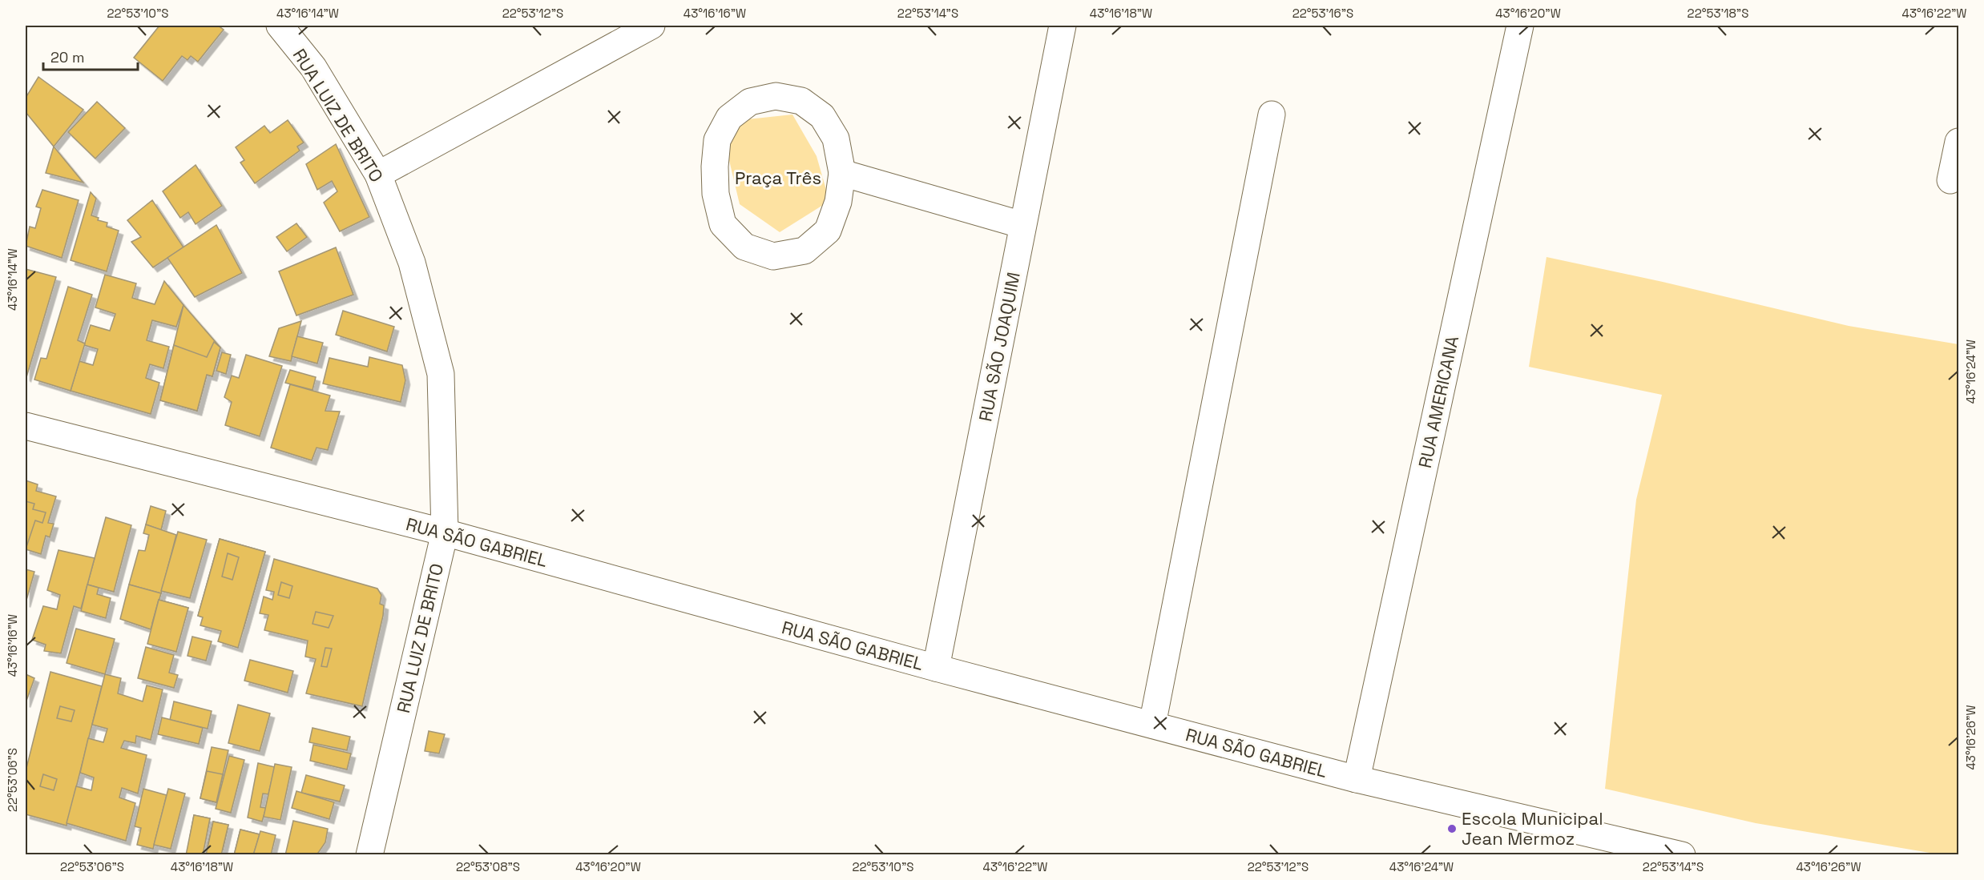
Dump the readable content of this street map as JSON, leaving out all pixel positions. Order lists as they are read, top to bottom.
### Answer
{
  "streets": {
    "street": [
      "RUA LUIZ DE BRITO",
      "RUA SÃO JOAQUIM",
      "RUA AMERICANA",
      "RUA SÃO GABRIEL"
    ]
  },
  "crossings": [
    ["RUA LUIZ DE BRITO", "RUA SÃO GABRIEL"],
    ["RUA SÃO JOAQUIM", "RUA SÃO GABRIEL"],
    ["RUA AMERICANA", "RUA SÃO GABRIEL"]
  ],
  "parks": ["Praça Três"],
  "places": ["Escola Municipal Jean Mermoz"],
  "scale_bar": "20 m",
  "coordinates": [
    "22°53'10\"S",
    "43°16'14\"W",
    "22°53'12\"S",
    "43°16'16\"W",
    "22°53'14\"S",
    "43°16'18\"W",
    "22°53'16\"S",
    "43°16'20\"W",
    "22°53'18\"S",
    "43°16'22\"W",
    "43°16'24\"W",
    "43°16'26\"W",
    "22°53'06\"S",
    "22°53'08\"S"
  ]
}
